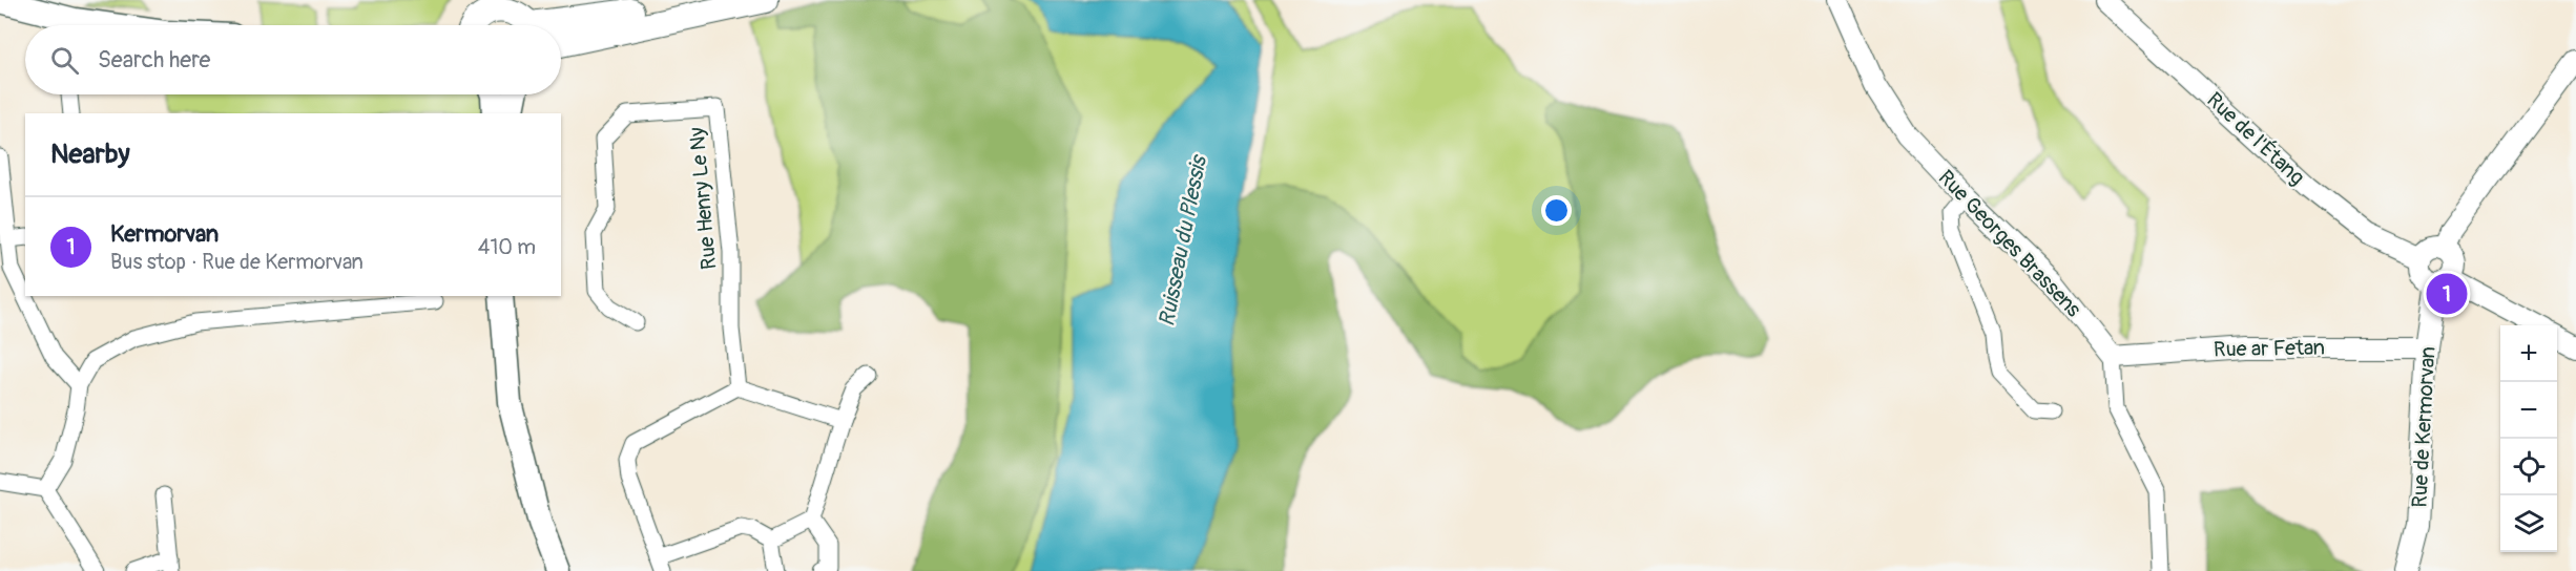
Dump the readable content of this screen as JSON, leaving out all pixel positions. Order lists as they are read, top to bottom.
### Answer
{
  "streets": {
    "street": [
      "Rue de l'Étang",
      "Rue Henry Le Ny",
      "Rue Georges Brassens",
      "Rue ar Fetan",
      "Rue de Kermorvan"
    ]
  },
  "crossings": [
    ["Rue de l'Étang", "Rue de Kermorvan"],
    ["Rue Georges Brassens", "Rue ar Fetan"],
    ["Rue ar Fetan", "Rue de Kermorvan"]
  ],
  "water": ["Ruisseau du Plessis"],
  "page": {
    "search": "Search here",
    "heading": "Nearby",
    "list": [
      {
        "mark": "1",
        "name": "Kermorvan",
        "note": "Bus stop · Rue de Kermorvan",
        "value": "410 m"
      }
    ],
    "pins": "1",
    "map_buttons": ["+", "−"]
  }
}
